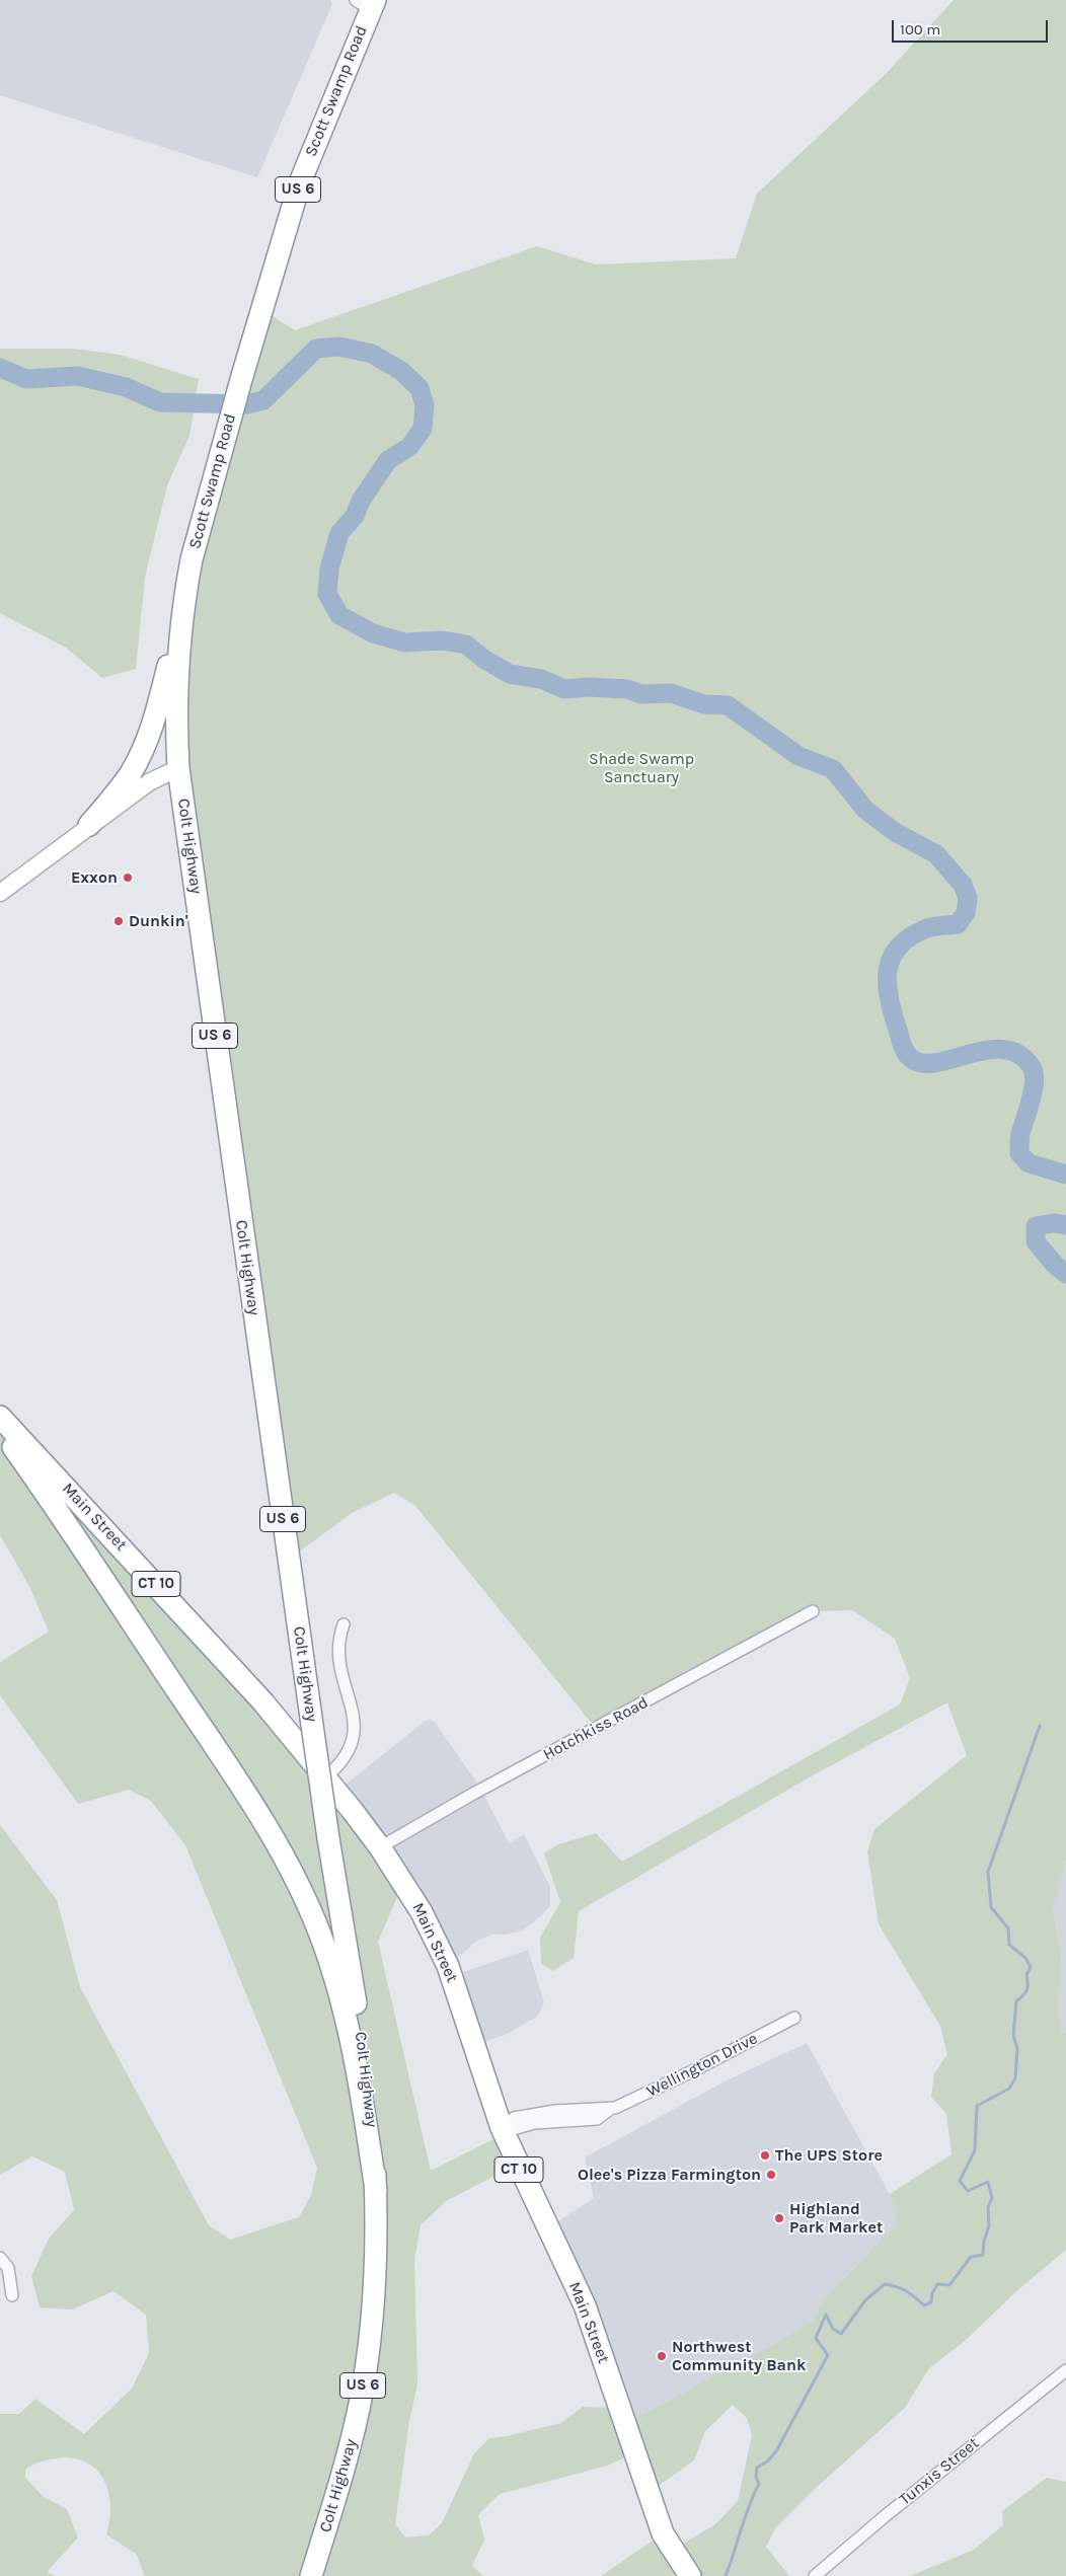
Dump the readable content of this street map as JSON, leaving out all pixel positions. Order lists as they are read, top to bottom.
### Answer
{
  "streets": {
    "highway": [
      "Scott Swamp Road",
      "US 6",
      "Colt Highway",
      "Main Street",
      "CT 10"
    ],
    "street": ["Hotchkiss Road", "Wellington Drive", "Tunxis Street"]
  },
  "crossings": [
    ["Scott Swamp Road", "Colt Highway"],
    ["Main Street", "Hotchkiss Road"],
    ["Main Street", "Wellington Drive"]
  ],
  "parks": ["Shade Swamp Sanctuary"],
  "places": [
    "Exxon",
    "Dunkin'",
    "The UPS Store",
    "Olee's Pizza Farmington",
    "Highland Park Market",
    "Northwest Community Bank"
  ],
  "scale_bar": "100 m"
}
